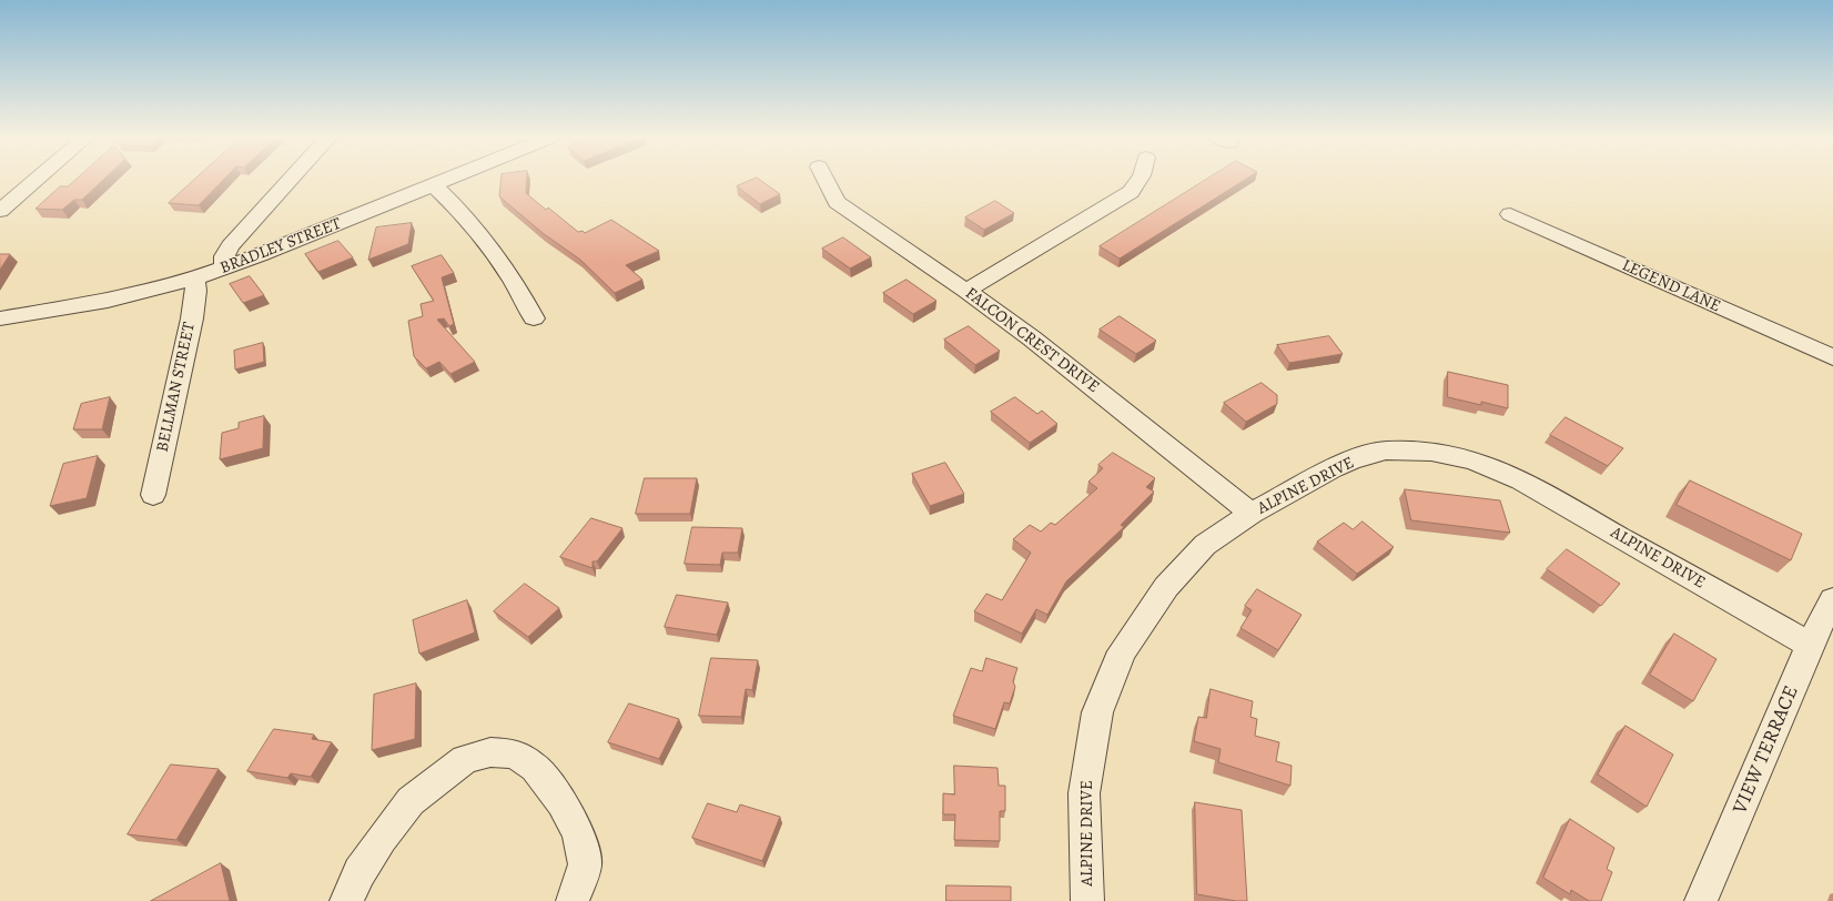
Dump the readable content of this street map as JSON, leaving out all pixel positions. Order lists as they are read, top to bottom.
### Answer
{
  "streets": {
    "street": [
      "BRADLEY STREET",
      "LEGEND LANE",
      "FALCON CREST DRIVE",
      "BELLMAN STREET",
      "ALPINE DRIVE",
      "VIEW TERRACE"
    ]
  },
  "crossings": [
    ["BRADLEY STREET", "BELLMAN STREET"],
    ["FALCON CREST DRIVE", "ALPINE DRIVE"],
    ["ALPINE DRIVE", "VIEW TERRACE"]
  ]
}
